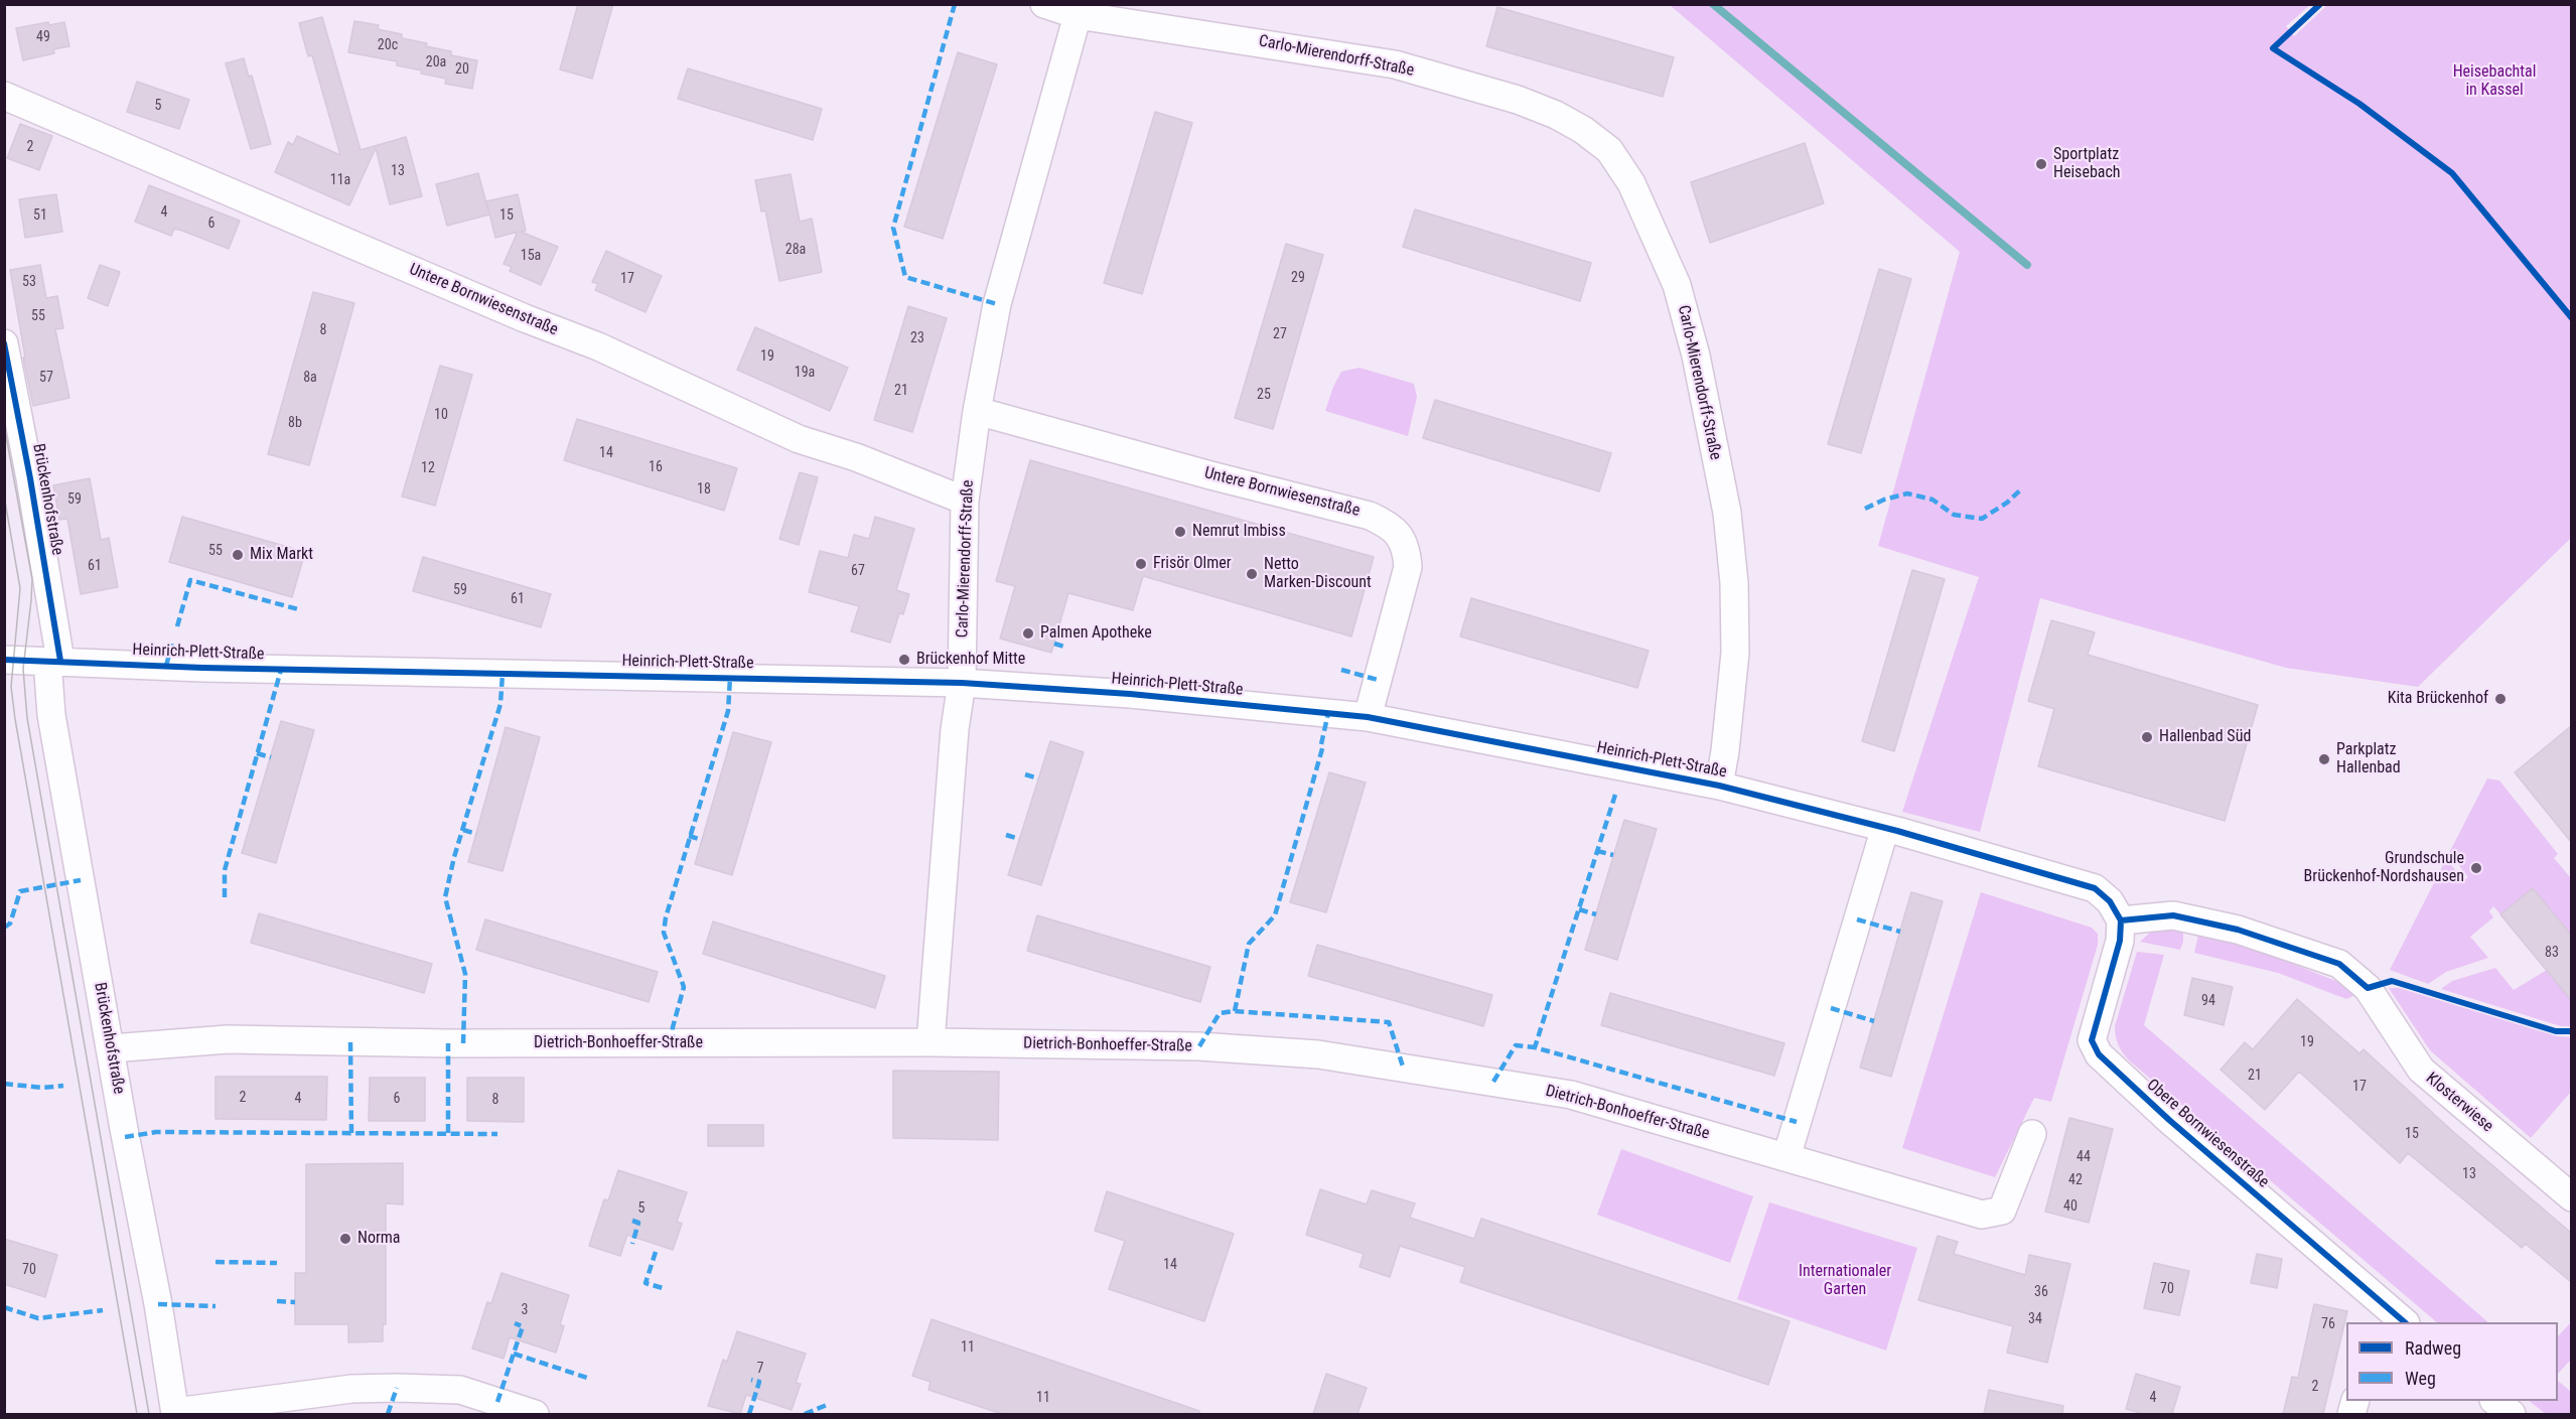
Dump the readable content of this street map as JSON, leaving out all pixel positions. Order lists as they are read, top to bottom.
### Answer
{
  "streets": {
    "street": [
      "Carlo-Mierendorff-Straße",
      "Untere Bornwiesenstraße",
      "Brückenhofstraße",
      "Heinrich-Plett-Straße",
      "Dietrich-Bonhoeffer-Straße",
      "Klosterwiese",
      "Obere Bornwiesenstraße"
    ]
  },
  "crossings": [
    ["Carlo-Mierendorff-Straße", "Untere Bornwiesenstraße"],
    ["Carlo-Mierendorff-Straße", "Heinrich-Plett-Straße"],
    ["Carlo-Mierendorff-Straße", "Dietrich-Bonhoeffer-Straße"],
    ["Untere Bornwiesenstraße", "Heinrich-Plett-Straße"],
    ["Brückenhofstraße", "Heinrich-Plett-Straße"],
    ["Brückenhofstraße", "Dietrich-Bonhoeffer-Straße"],
    ["Heinrich-Plett-Straße", "Klosterwiese"],
    ["Heinrich-Plett-Straße", "Obere Bornwiesenstraße"],
    ["Klosterwiese", "Obere Bornwiesenstraße"]
  ],
  "parks": ["Heisebachtal in Kassel", "Internationaler Garten"],
  "places": [
    "Sportplatz Heisebach",
    "Nemrut Imbiss",
    "Mix Markt",
    "Frisör Olmer",
    "Netto Marken-Discount",
    "Palmen Apotheke",
    "Brückenhof Mitte",
    "Kita Brückenhof",
    "Hallenbad Süd",
    "Parkplatz Hallenbad",
    "Grundschule Brückenhof-Nordshausen",
    "Norma"
  ],
  "house_numbers": [
    "49",
    "20c",
    "20a",
    "20",
    "5",
    "2",
    "13",
    "11a",
    "4",
    "51",
    "15",
    "6",
    "28a",
    "15a",
    "29",
    "17",
    "53",
    "55",
    "8",
    "27",
    "23",
    "19",
    "19a",
    "57",
    "8a",
    "21",
    "25",
    "10",
    "8b",
    "14",
    "16",
    "12",
    "18",
    "59",
    "55",
    "61",
    "67",
    "59",
    "61",
    "83",
    "94",
    "19",
    "21",
    "17",
    "2",
    "4",
    "6",
    "8",
    "15",
    "44",
    "13",
    "42",
    "40",
    "5",
    "14",
    "70",
    "70",
    "36",
    "3",
    "34",
    "76",
    "11",
    "7",
    "2",
    "11",
    "4"
  ],
  "legend": ["Radweg", "Weg"]
}
